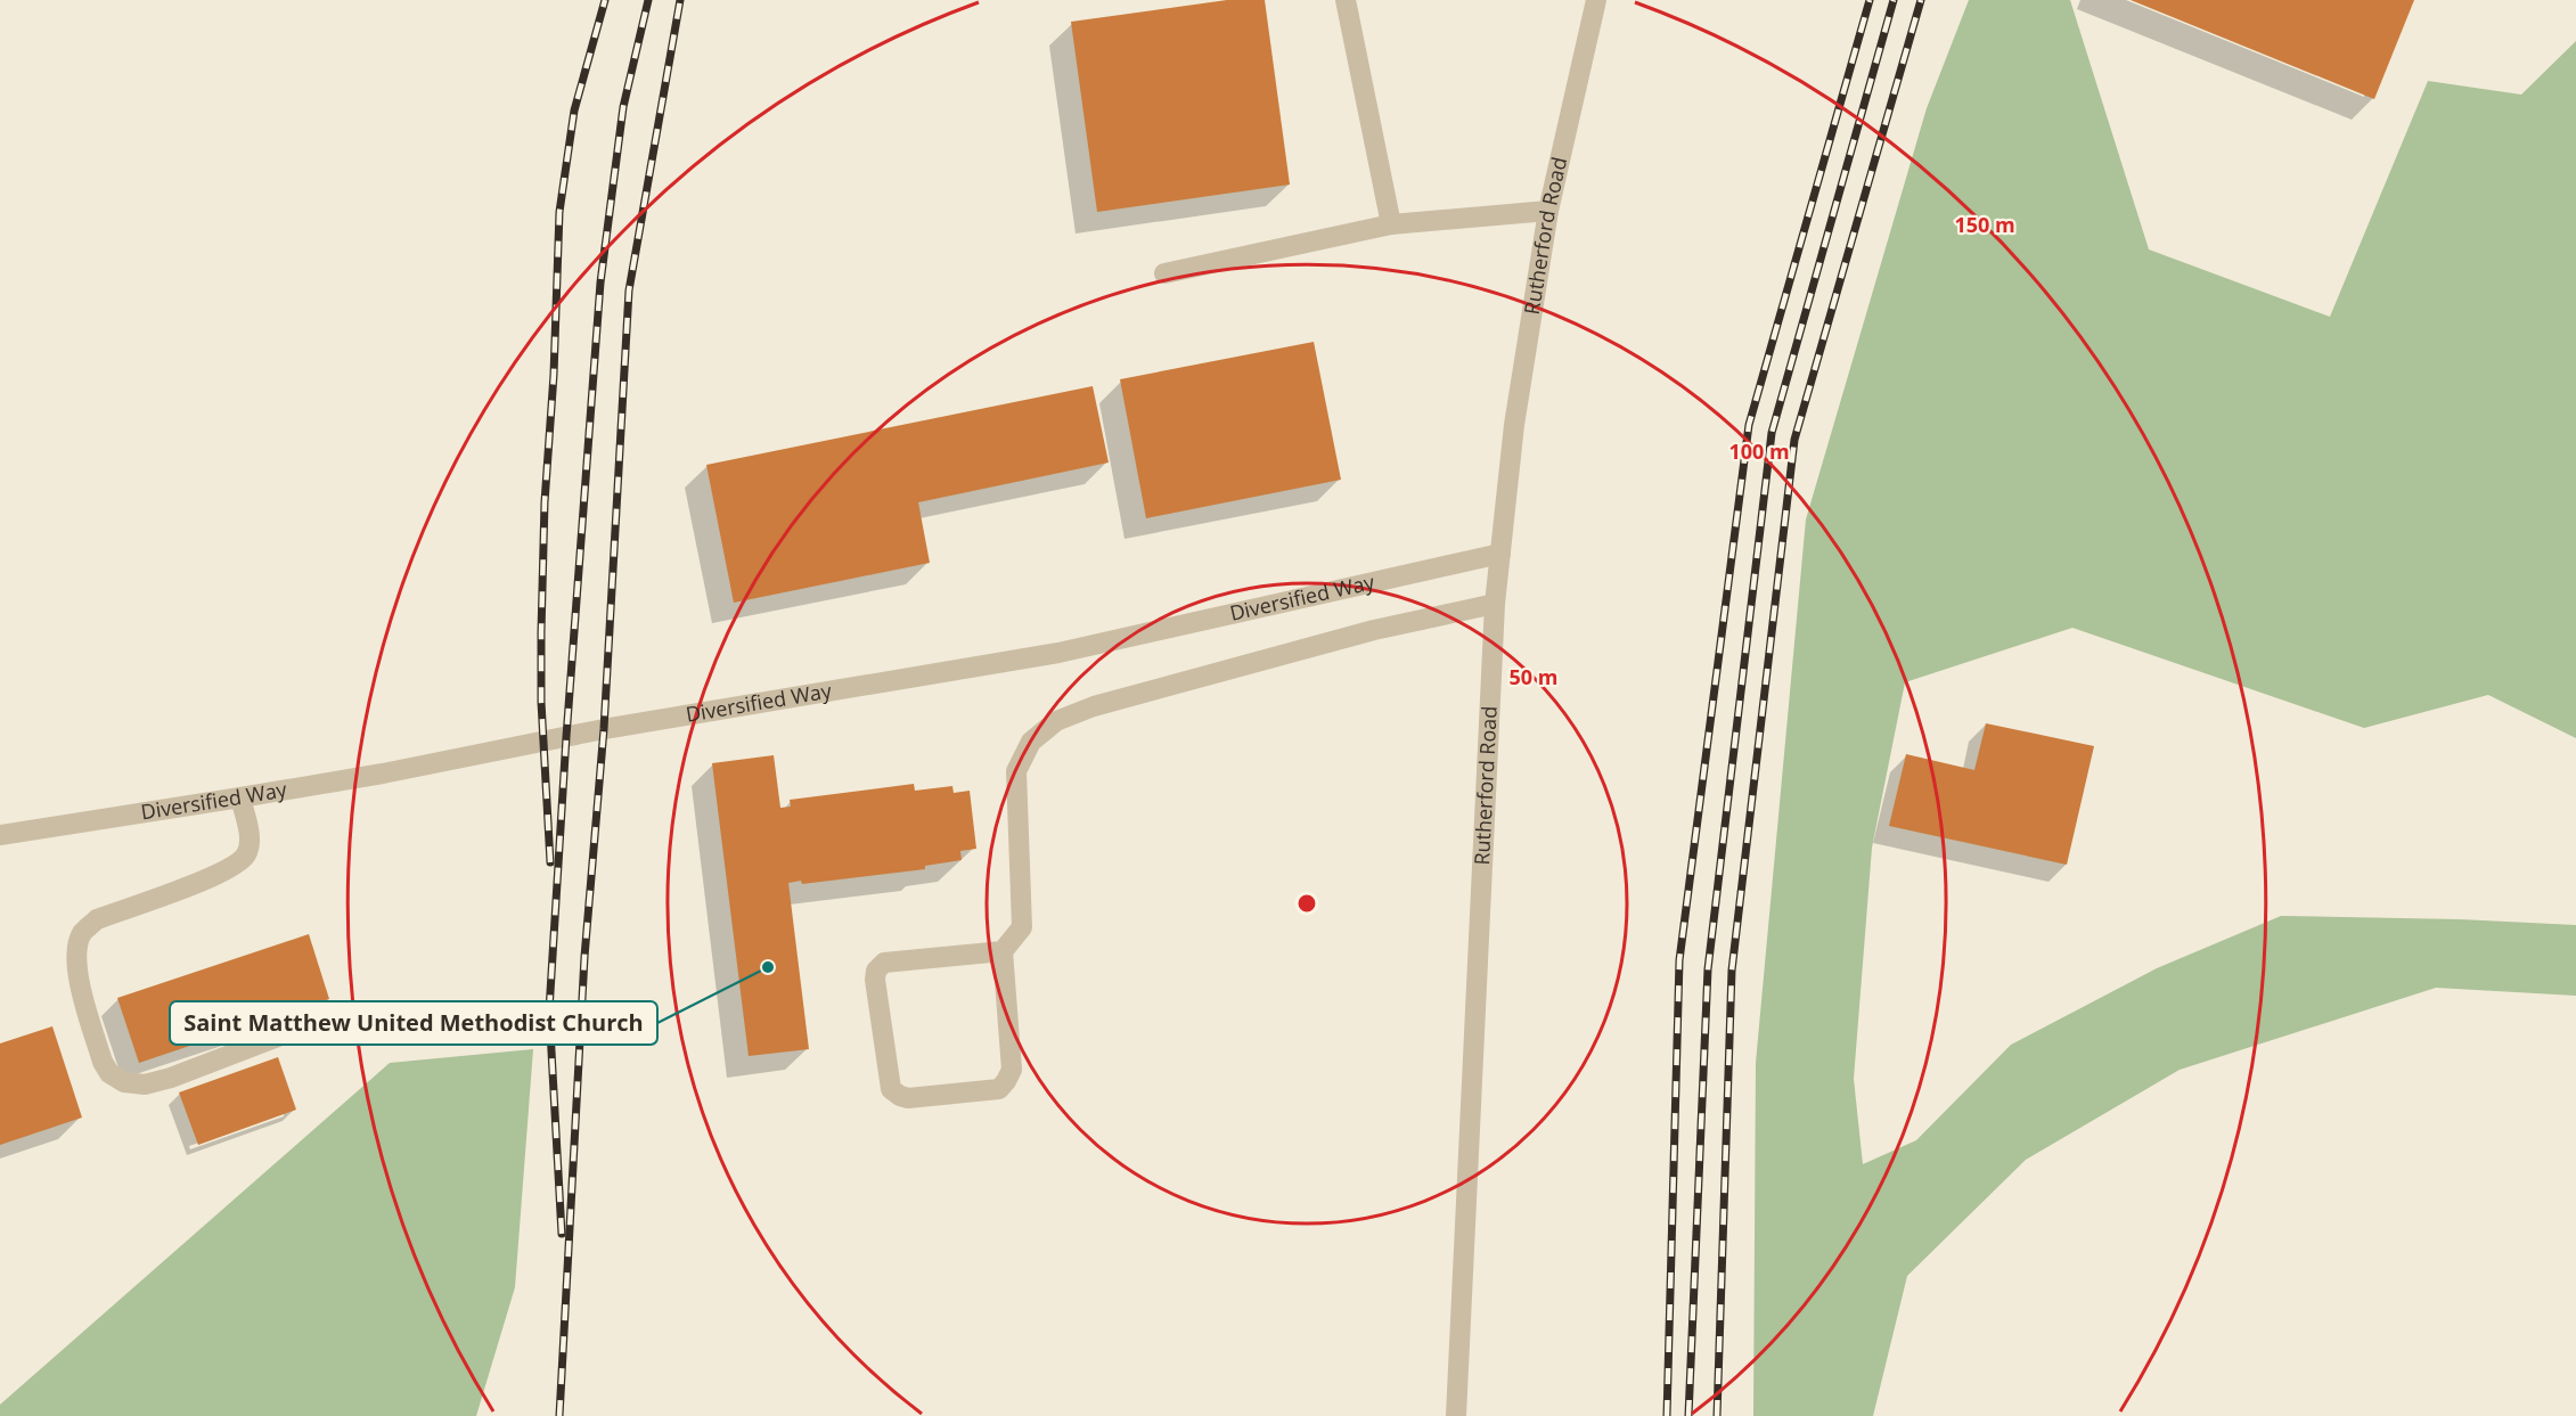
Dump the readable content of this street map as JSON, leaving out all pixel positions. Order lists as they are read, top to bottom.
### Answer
{
  "streets": {
    "street": ["Rutherford Road", "Diversified Way"]
  },
  "crossings": [
    ["Rutherford Road", "Diversified Way"]
  ],
  "places": ["Saint Matthew United Methodist Church"],
  "rings": ["150 m", "100 m", "50 m"]
}
